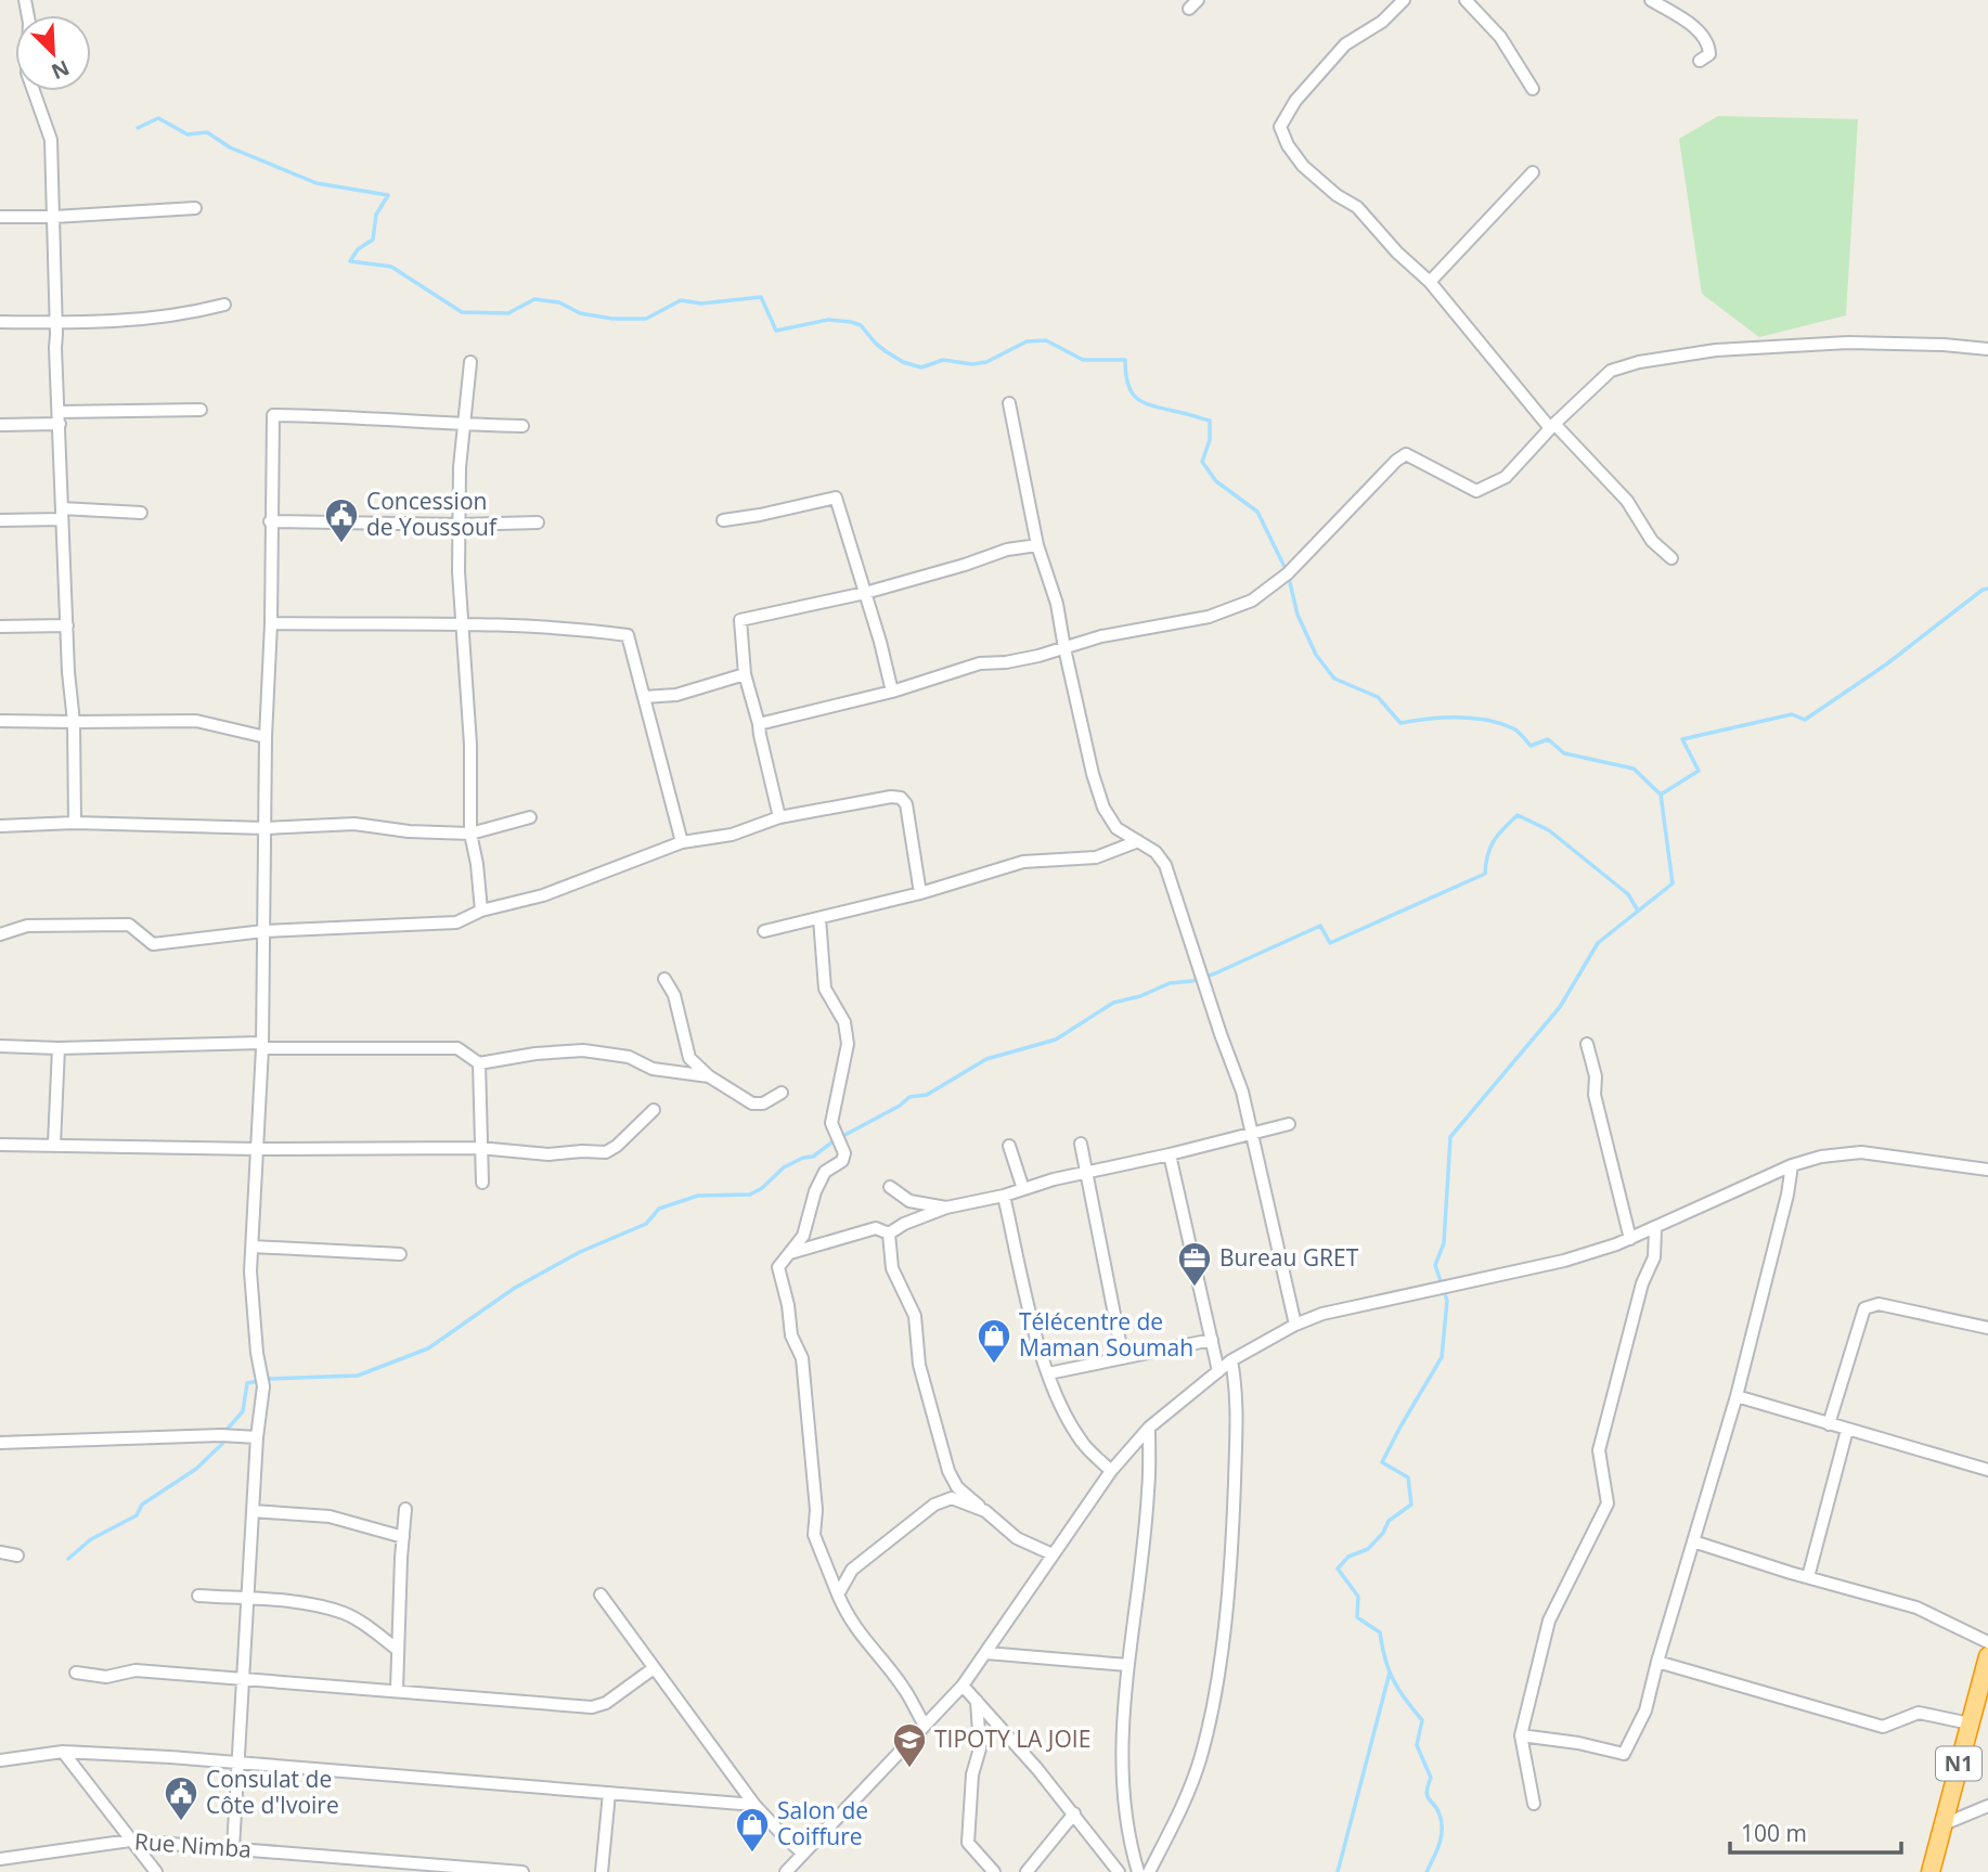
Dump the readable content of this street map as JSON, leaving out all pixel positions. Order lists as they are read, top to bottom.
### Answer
{
  "streets": {
    "highway": ["N1"],
    "street": ["Rue Nimba"]
  },
  "places": {
    "public building": ["Concession de Youssouf", "Consulat de Côte d'Ivoire"],
    "office": ["Bureau GRET"],
    "shop": ["Télécentre de Maman Soumah", "Salon de Coiffure"],
    "school or university": ["TIPOTY LA JOIE"]
  },
  "scale_bar": "100 m",
  "north": "bottom right"
}
